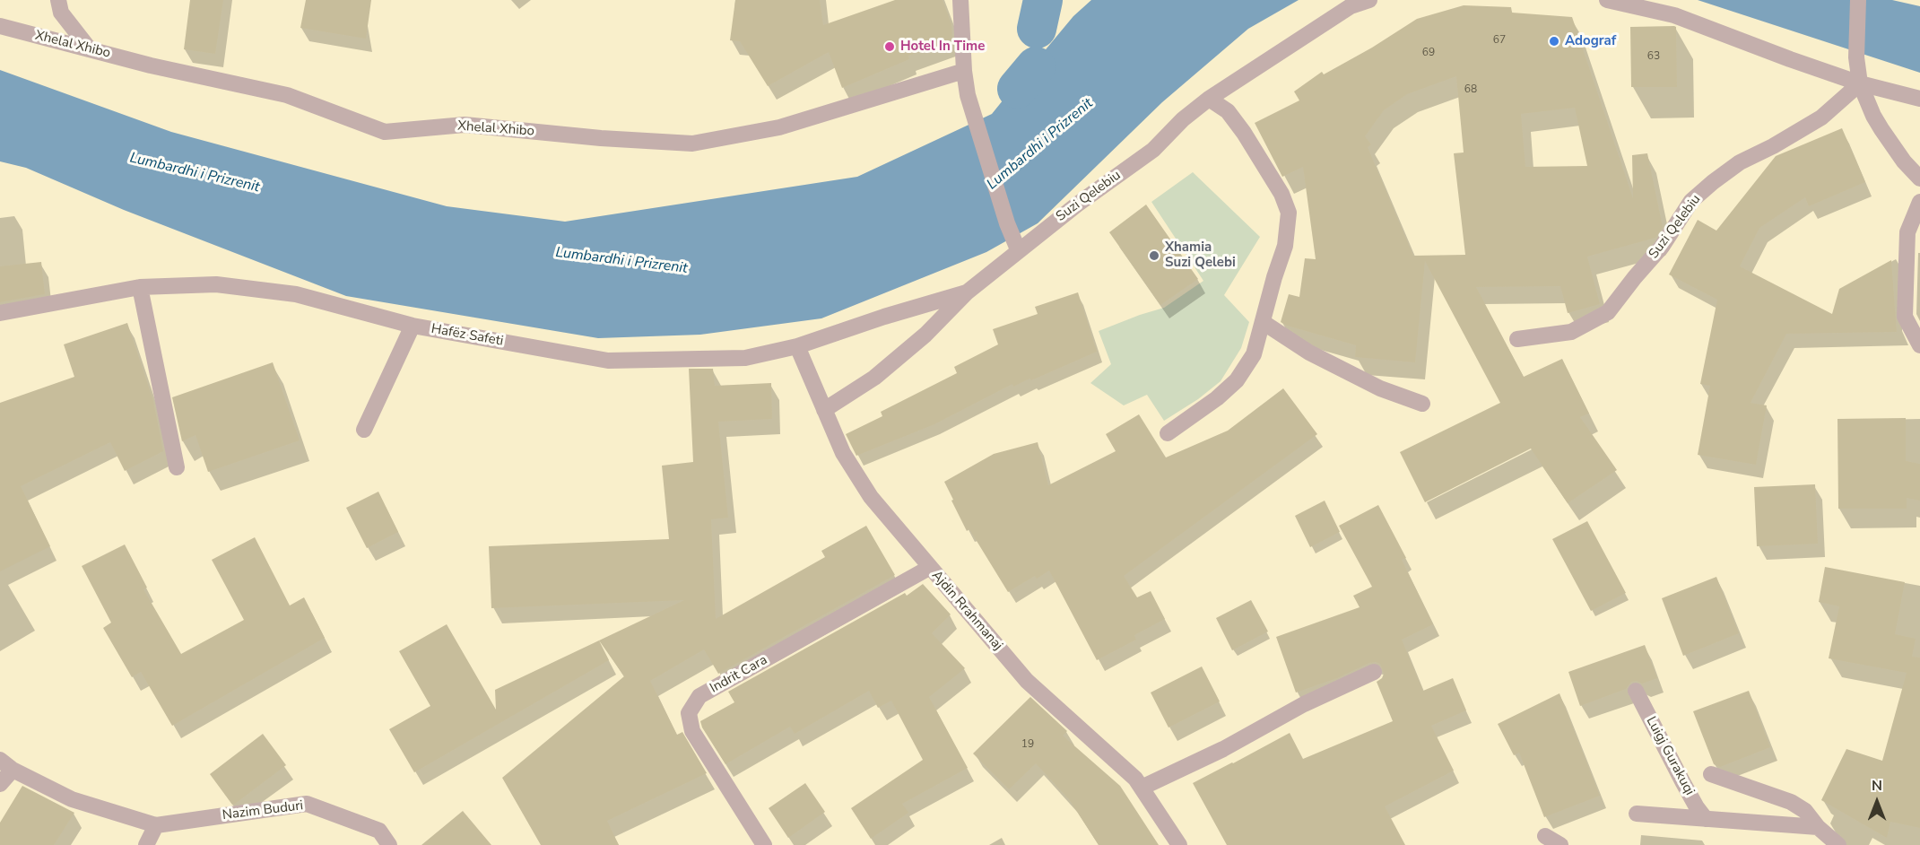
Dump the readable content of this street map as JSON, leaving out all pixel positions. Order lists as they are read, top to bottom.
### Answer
{
  "streets": {
    "street": [
      "Xhelal Xhibo",
      "Suzi Qelebiu",
      "Hafëz Safeti",
      "Ajdin Rrahmanaj",
      "Indrit Cara",
      "Luigj Gurakuqi",
      "Nazim Buduri"
    ]
  },
  "crossings": [
    ["Suzi Qelebiu", "Hafëz Safeti"],
    ["Suzi Qelebiu", "Ajdin Rrahmanaj"],
    ["Hafëz Safeti", "Ajdin Rrahmanaj"],
    ["Ajdin Rrahmanaj", "Indrit Cara"]
  ],
  "water": ["Lumbardhi i Prizrenit"],
  "places": ["Adograf", "Hotel In Time", "Xhamia Suzi Qelebi"],
  "house_numbers": [
    "67",
    "69",
    "63",
    "68",
    "19"
  ],
  "north": "top"
}
